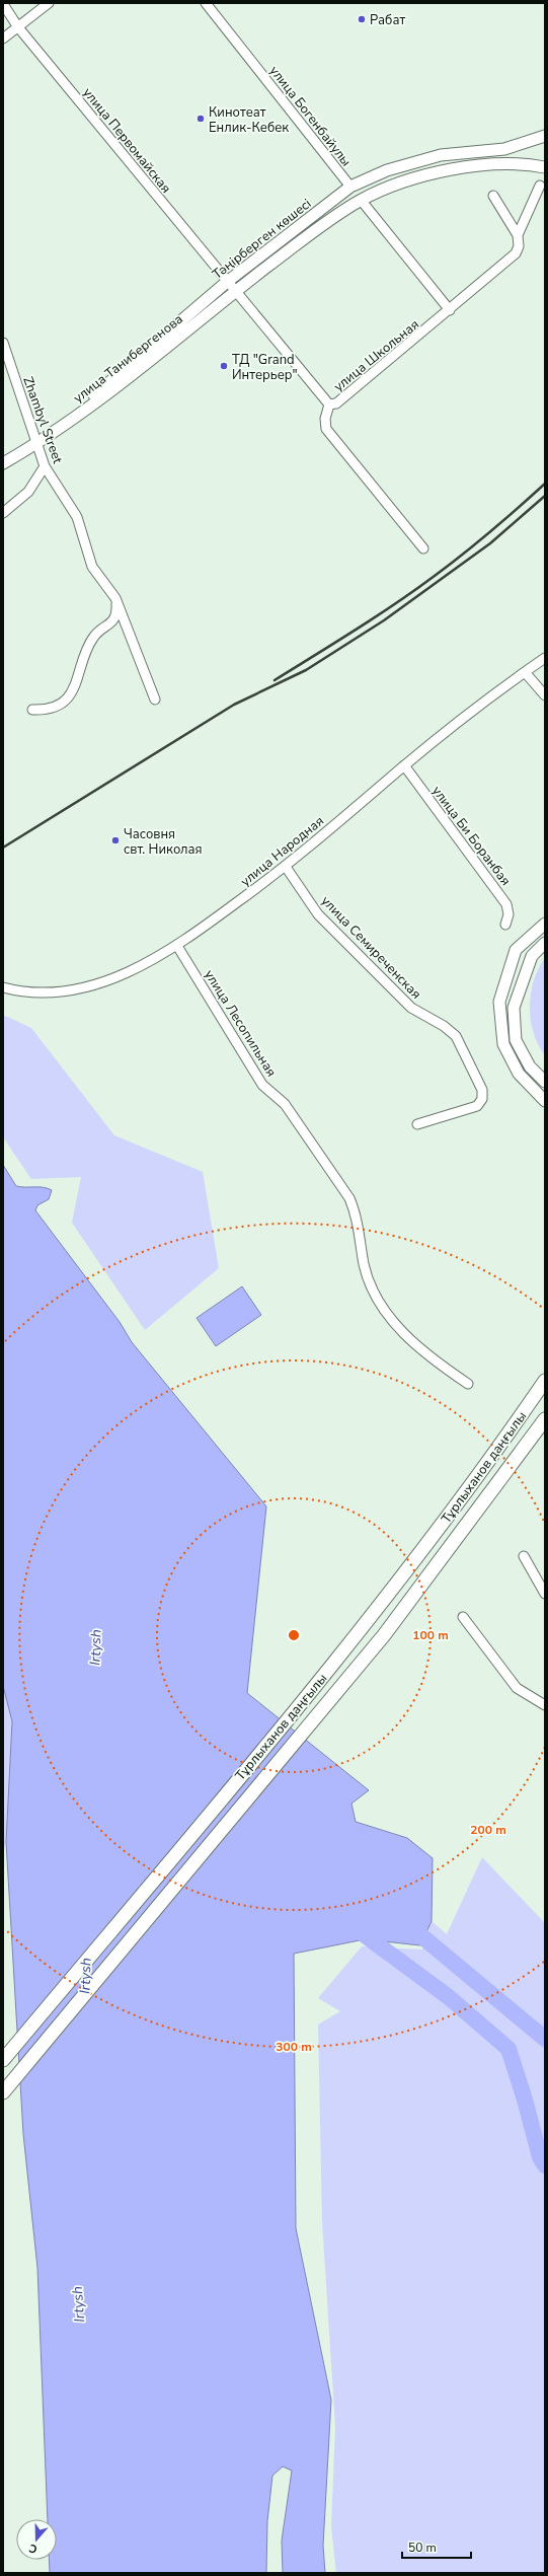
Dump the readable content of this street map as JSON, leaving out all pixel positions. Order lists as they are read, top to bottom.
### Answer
{
  "streets": {
    "highway": ["Тұрлыханов даңғылы"],
    "main road": ["Тәңірберген көшесі", "улица Танибергенова"],
    "street": [
      "улица Богенбайулы",
      "улица Первомайская",
      "улица Школьная",
      "Zhambyl Street",
      "улица Би Боранбая",
      "улица Народная",
      "улица Семиреченская",
      "улица Лесопильная"
    ]
  },
  "crossings": [
    ["улица Богенбайулы", "Тәңірберген көшесі"],
    ["улица Первомайская", "Тәңірберген көшесі"],
    ["улица Первомайская", "улица Школьная"],
    ["улица Первомайская", "улица Танибергенова"],
    ["Тәңірберген көшесі", "улица Школьная"],
    ["Тәңірберген көшесі", "улица Танибергенова"],
    ["Тәңірберген көшесі", "Zhambyl Street"],
    ["улица Школьная", "улица Танибергенова"],
    ["улица Танибергенова", "Zhambyl Street"],
    ["улица Би Боранбая", "улица Народная"],
    ["улица Народная", "улица Семиреченская"],
    ["улица Народная", "улица Лесопильная"]
  ],
  "water": ["Irtysh"],
  "places": [
    "Рабат",
    "Кинотеат Енлик-Кебек",
    "ТД \"Grand Интерьер\"",
    "Часовня свт. Николая"
  ],
  "scale_bar": "50 m",
  "north": "bottom",
  "rings": ["100 m", "200 m", "300 m"]
}
